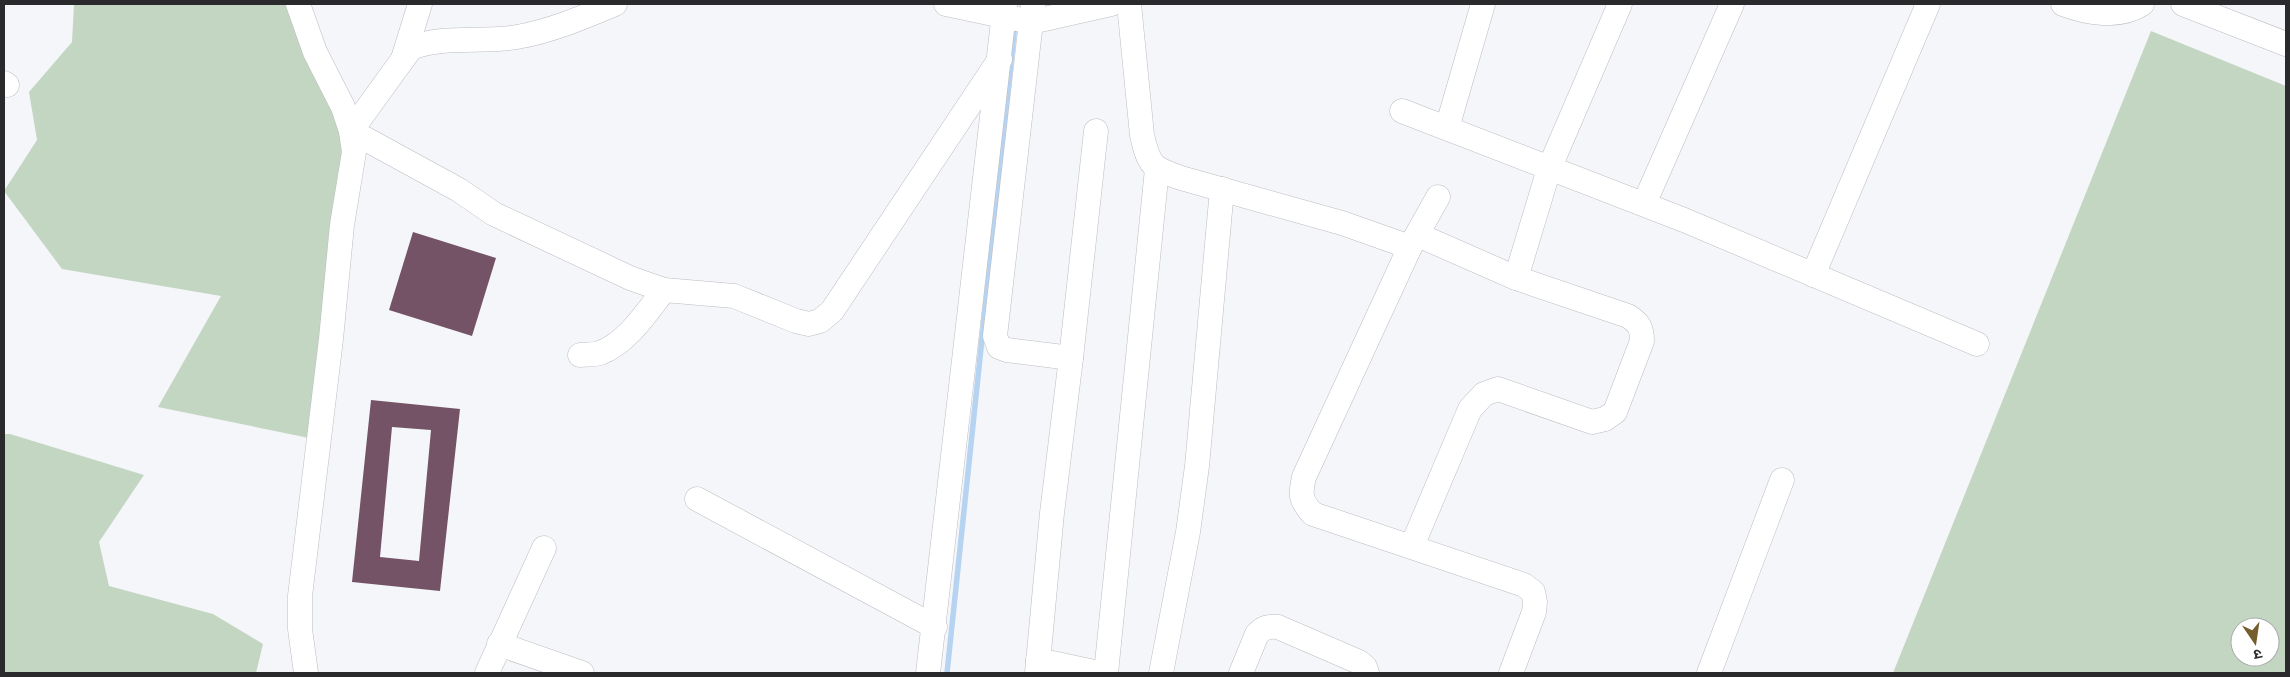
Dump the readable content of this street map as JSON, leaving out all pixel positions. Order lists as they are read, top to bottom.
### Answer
{
  "north": "bottom"
}
